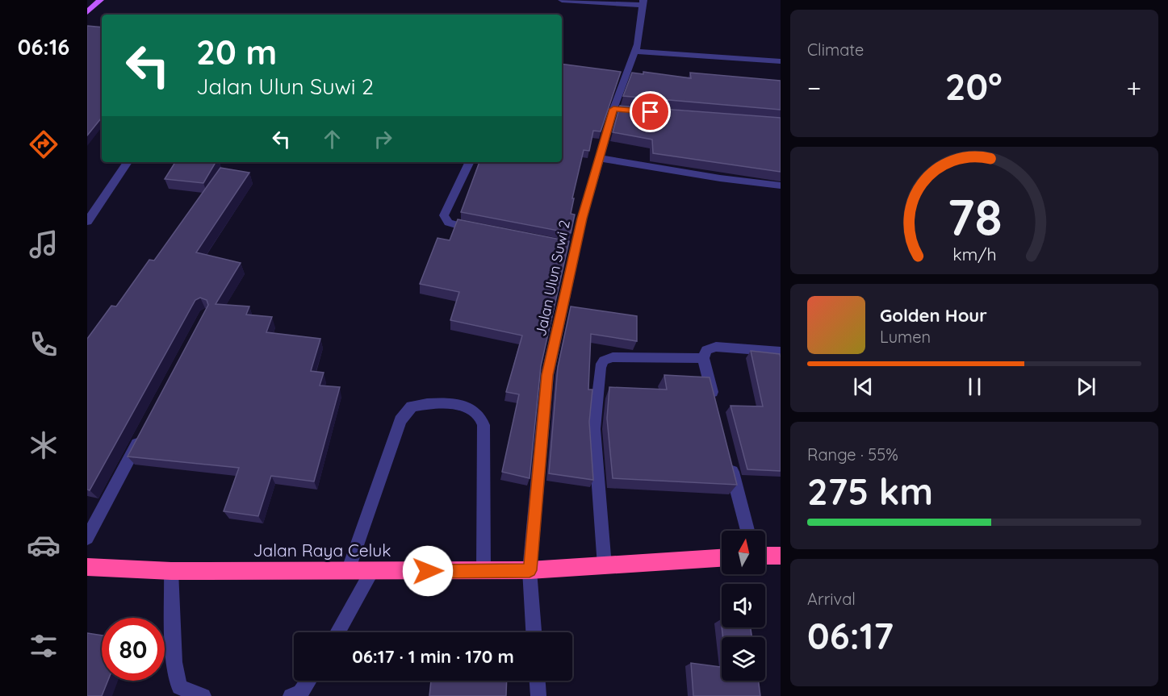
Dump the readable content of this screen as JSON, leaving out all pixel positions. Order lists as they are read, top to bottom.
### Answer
{
  "streets": {
    "highway": ["Jalan Raya Celuk"],
    "street": ["Jalan Ulun Suwi 2"]
  },
  "crossings": [
    ["Jalan Ulun Suwi 2", "Jalan Raya Celuk"]
  ],
  "north": "top",
  "page": {
    "tabs": "06:16",
    "tile": [
      "Climate",
      ["Range · 55%", "275 km"],
      ["Arrival", "06:17"]
    ],
    "turn": ["20 m", "Jalan Ulun Suwi 2"],
    "heat": ["−", "20°", "+"],
    "song": ["Golden Hour", "Lumen"],
    "limit": "80",
    "trip": "06:17 · 1 min · 170 m",
    "gauge": ["78", "km/h"]
  }
}
